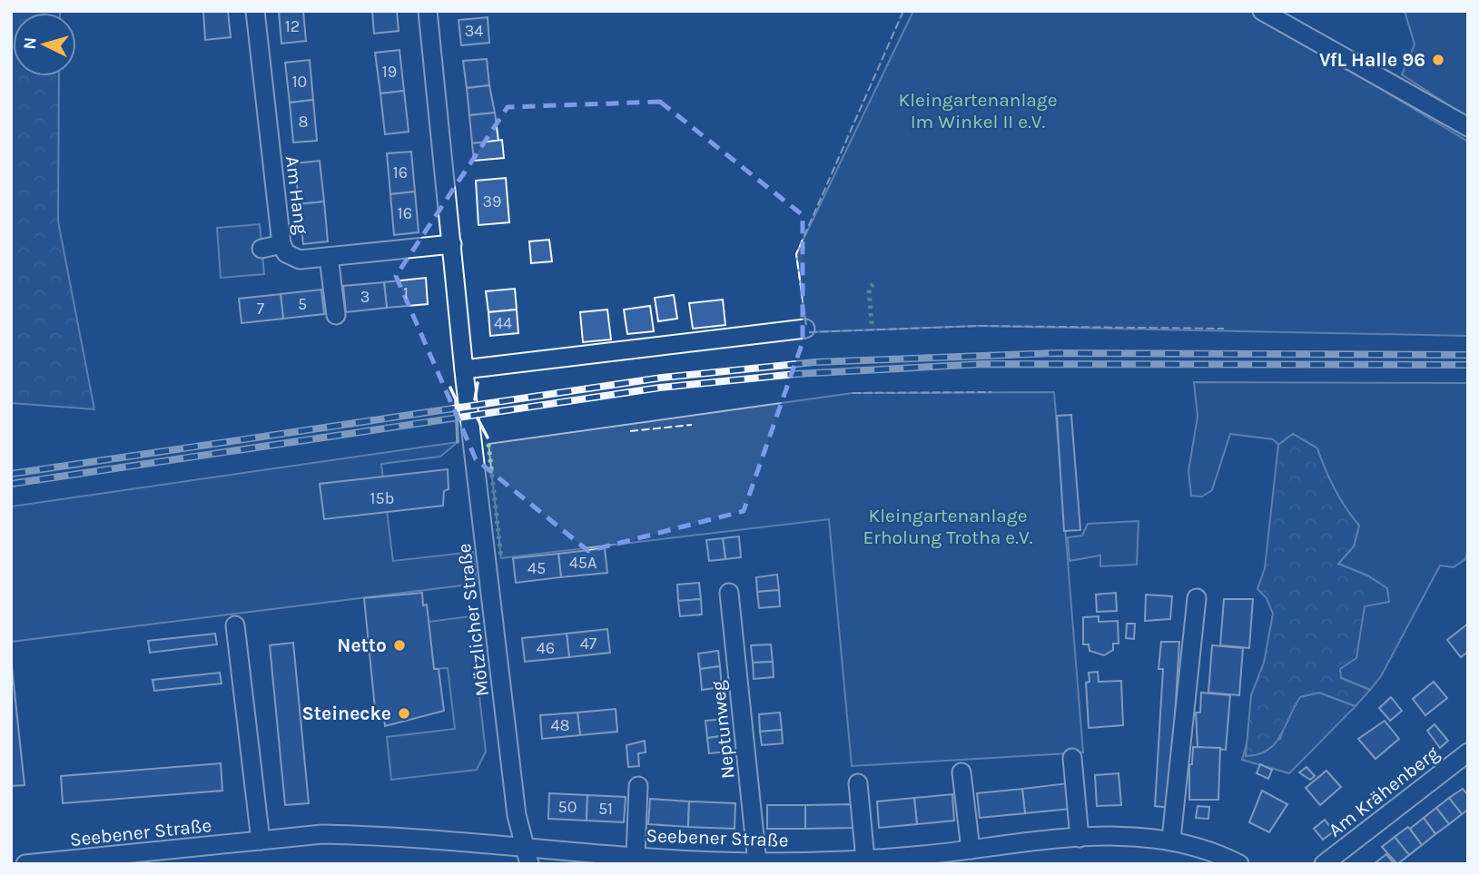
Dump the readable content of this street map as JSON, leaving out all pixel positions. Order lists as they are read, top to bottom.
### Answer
{
  "streets": {
    "street": [
      "Am Hang",
      "Mötzlicher Straße",
      "Neptunweg",
      "Am Krähenberg",
      "Seebener Straße"
    ]
  },
  "crossings": [
    ["Am Hang", "Mötzlicher Straße"],
    ["Mötzlicher Straße", "Seebener Straße"],
    ["Neptunweg", "Seebener Straße"]
  ],
  "parks": ["Kleingartenanlage Im Winkel II e.V.", "Kleingartenanlage Erholung Trotha e.V."],
  "places": ["VfL Halle 96", "Netto", "Steinecke"],
  "house_numbers": [
    "12",
    "34",
    "19",
    "10",
    "8",
    "16",
    "39",
    "16",
    "1",
    "3",
    "5",
    "7",
    "44",
    "15b",
    "45A",
    "45",
    "47",
    "46",
    "48",
    "50",
    "51"
  ],
  "north": "left"
}
